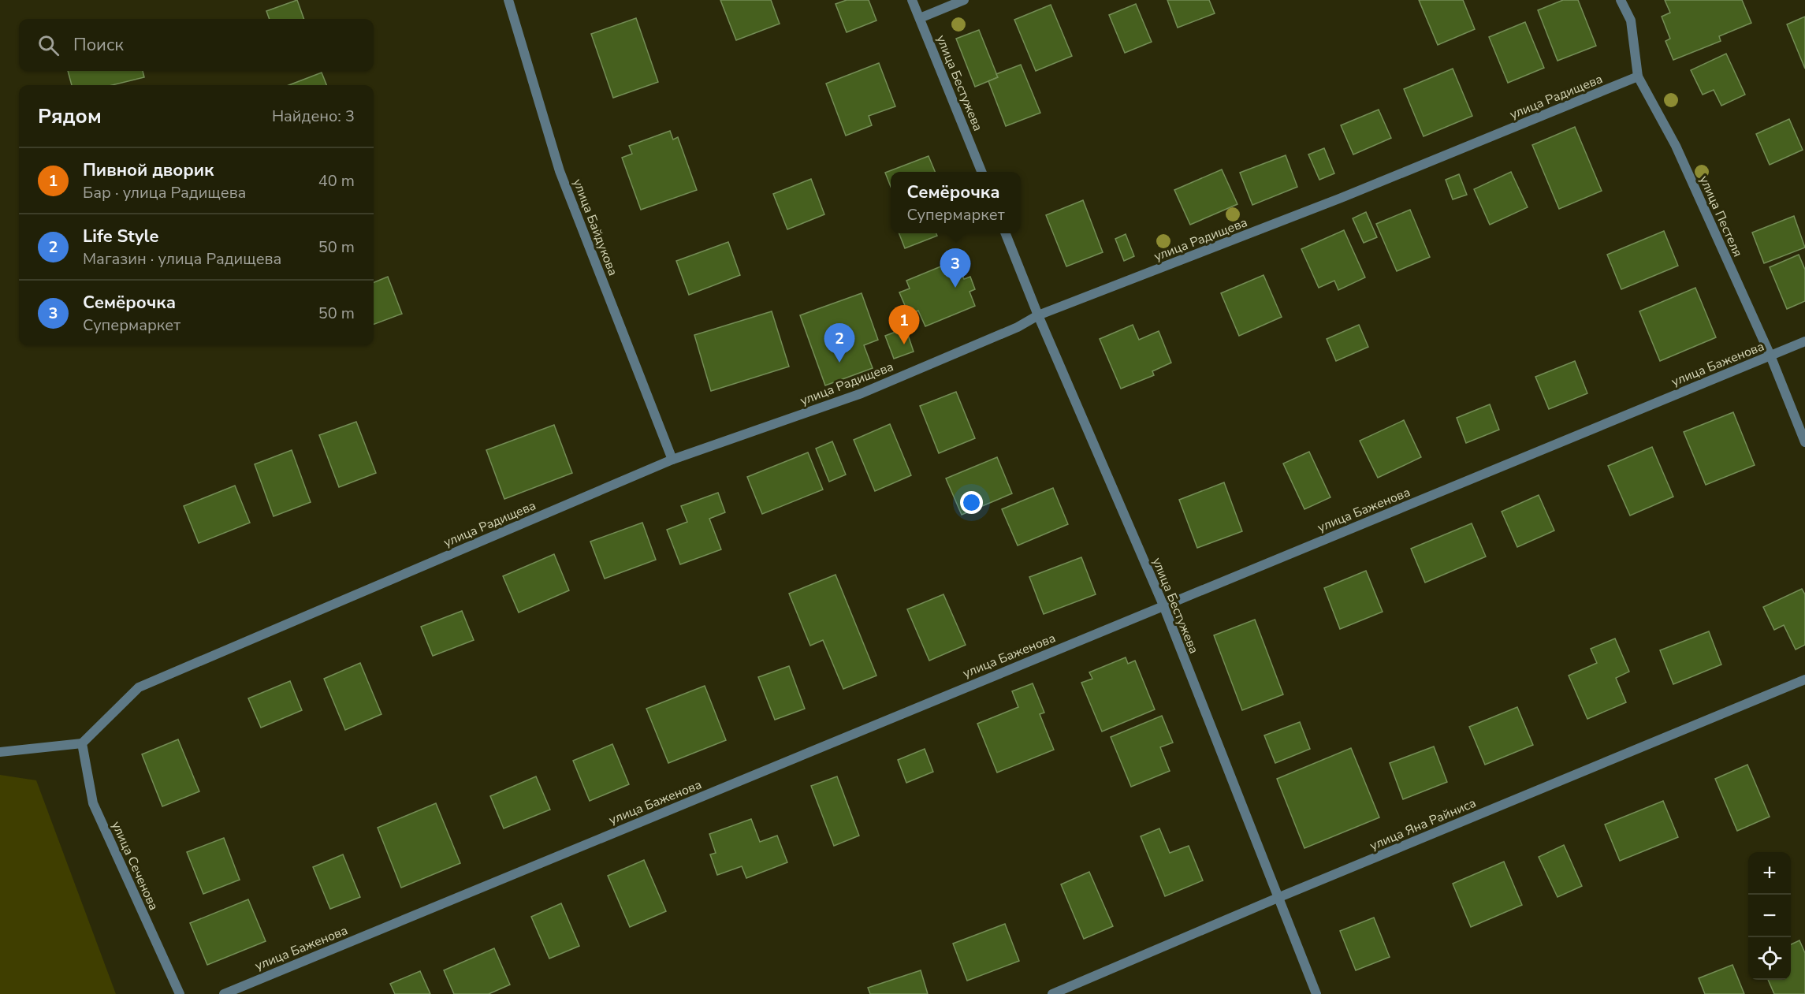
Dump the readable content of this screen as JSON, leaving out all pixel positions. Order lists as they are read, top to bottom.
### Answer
{
  "streets": {
    "street": [
      "улица Бестужева",
      "улица Радищева",
      "улица Пестеля",
      "улица Байдукова",
      "улица Баженова",
      "улица Яна Райниса",
      "улица Сеченова"
    ]
  },
  "crossings": [
    ["улица Бестужева", "улица Радищева"],
    ["улица Бестужева", "улица Баженова"],
    ["улица Бестужева", "улица Яна Райниса"],
    ["улица Радищева", "улица Пестеля"],
    ["улица Радищева", "улица Байдукова"],
    ["улица Радищева", "улица Сеченова"],
    ["улица Пестеля", "улица Баженова"]
  ],
  "page": {
    "search": "Поиск",
    "heading": ["Рядом", "Найдено: 3"],
    "list": [
      {
        "mark": "1",
        "name": "Пивной дворик",
        "note": "Бар · улица Радищева",
        "value": "40 m"
      },
      {
        "mark": "2",
        "name": "Life Style",
        "note": "Магазин · улица Радищева",
        "value": "50 m"
      },
      {
        "mark": "3",
        "name": "Семёрочка",
        "note": "Супермаркет",
        "value": "50 m"
      }
    ],
    "popup": ["Семёрочка", "Супермаркет"],
    "pins": ["3", "1", "2"],
    "map_buttons": ["+", "−"]
  }
}
